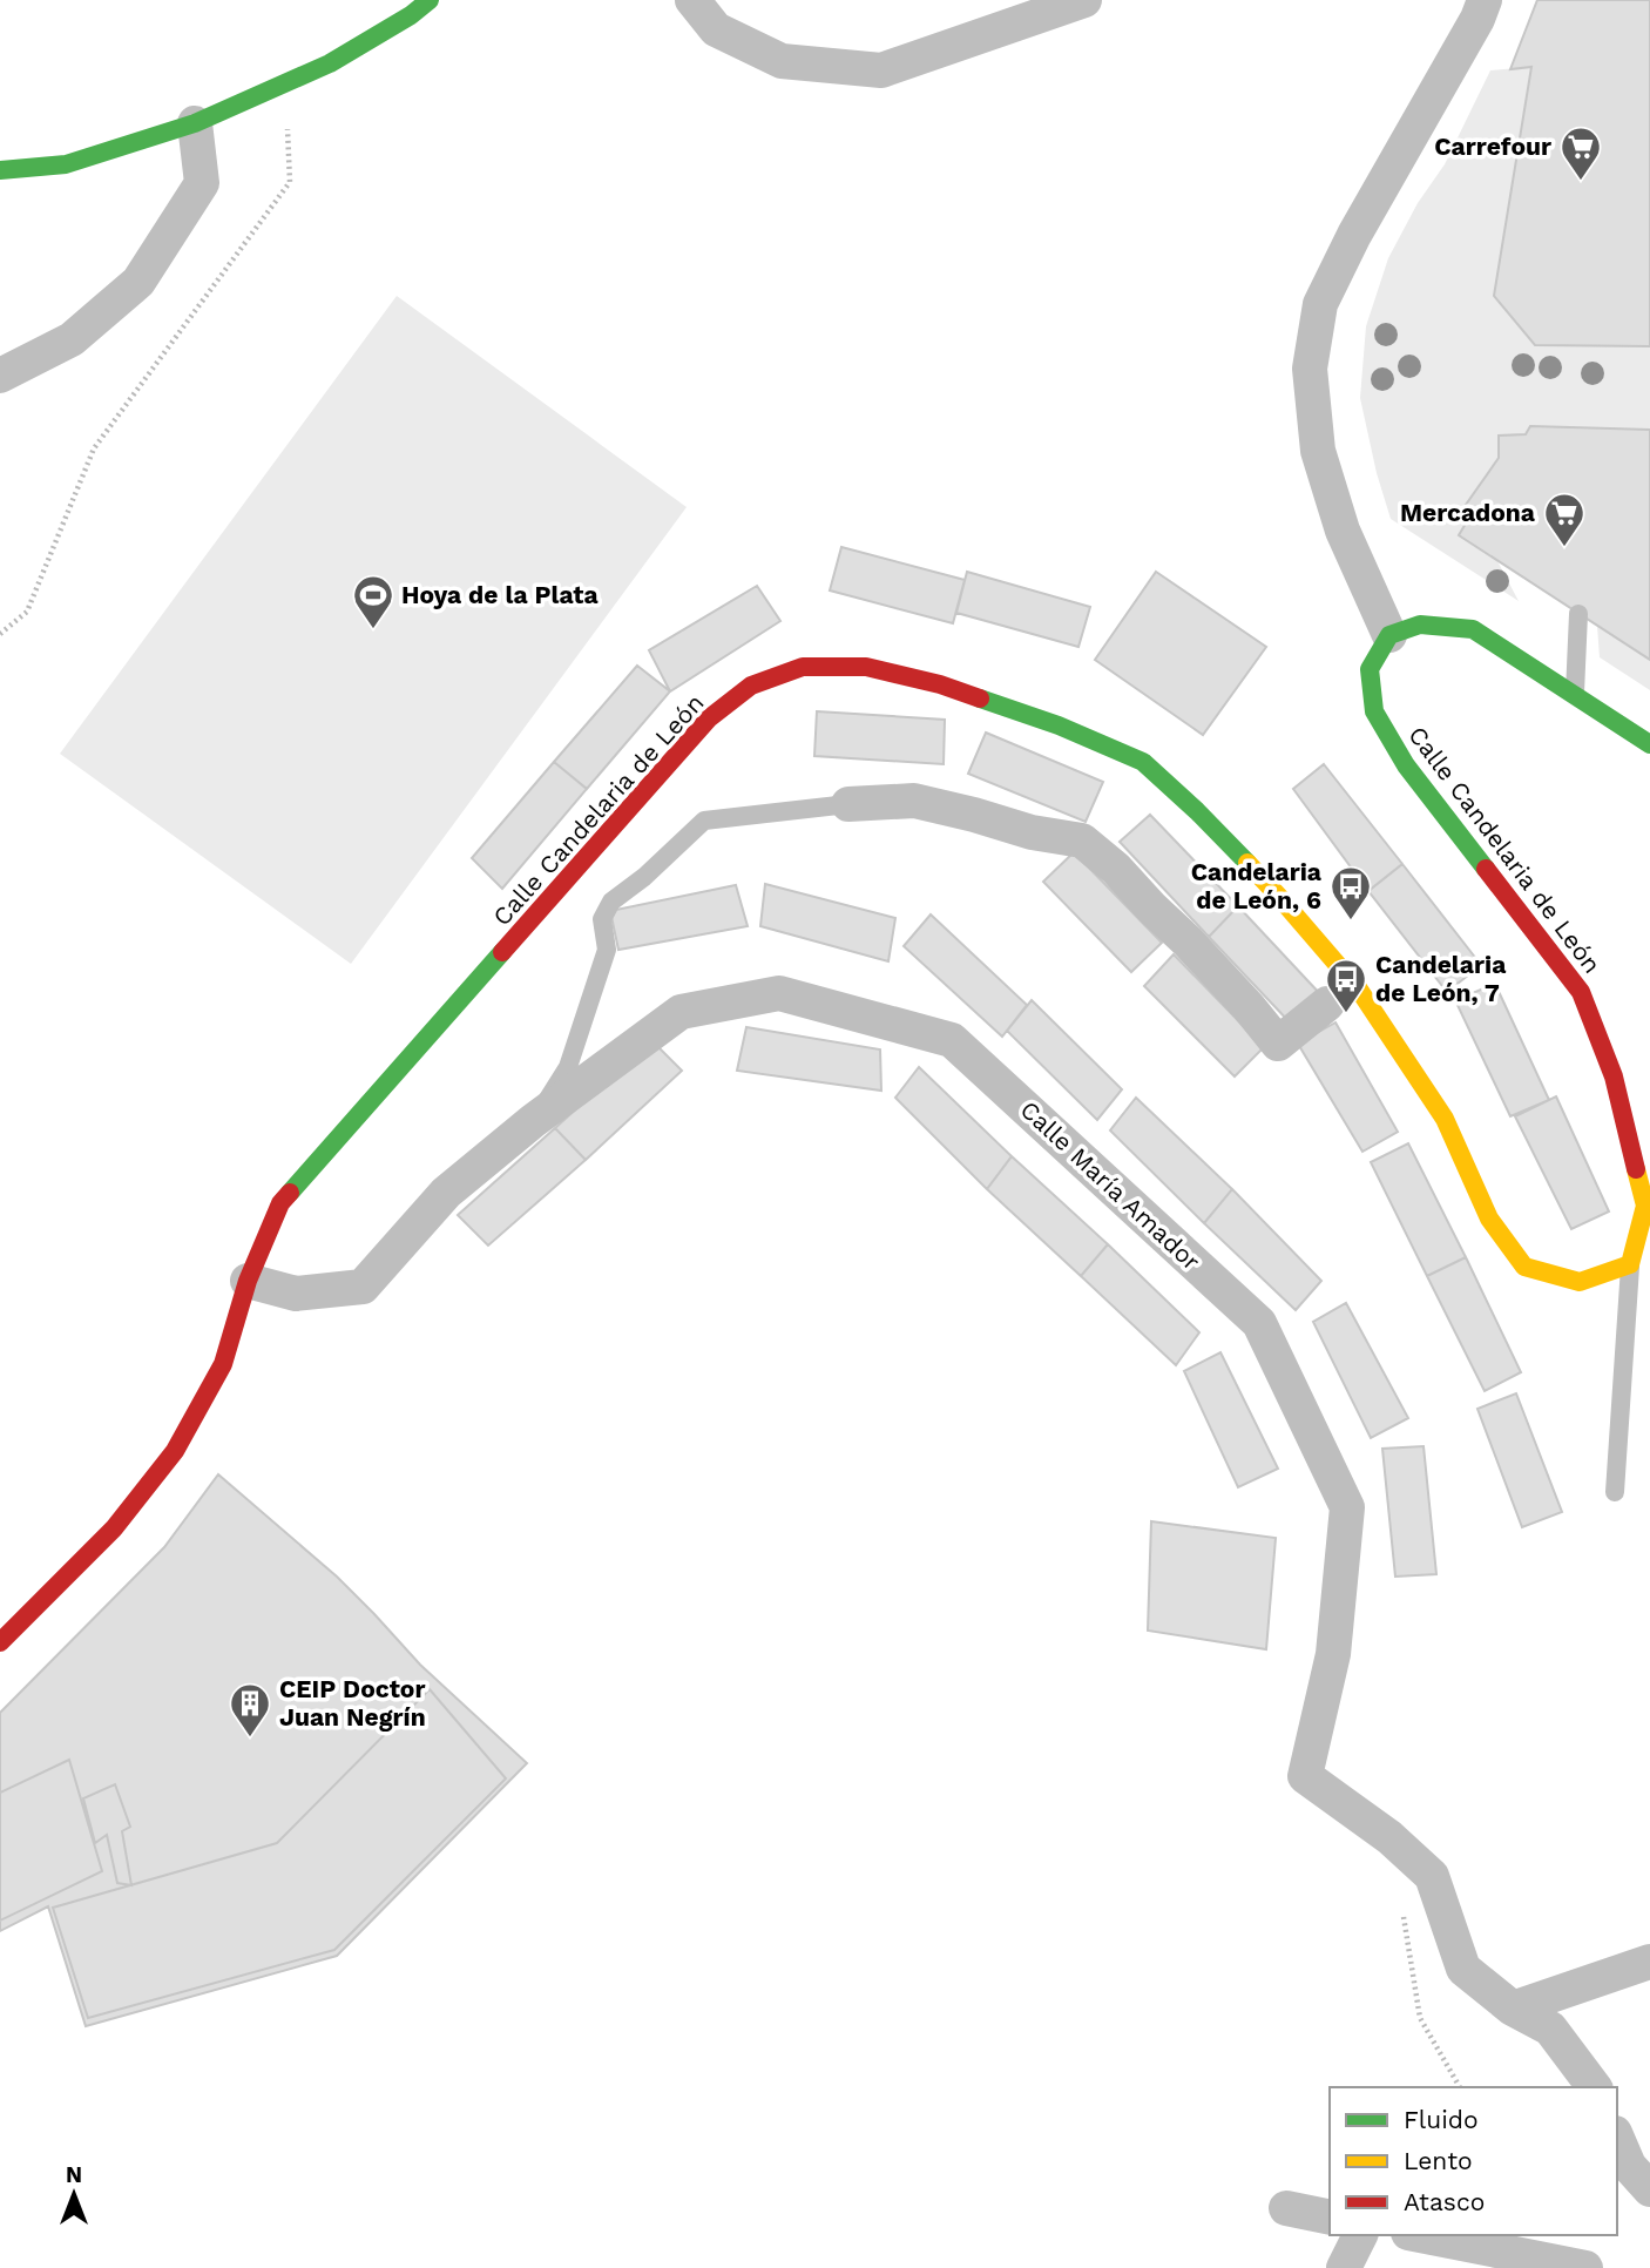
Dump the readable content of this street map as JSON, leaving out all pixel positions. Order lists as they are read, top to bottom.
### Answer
{
  "streets": {
    "street": ["Calle Candelaria de León", "Calle María Amador"]
  },
  "crossings": [
    ["Calle Candelaria de León", "Calle María Amador"]
  ],
  "places": {
    "supermarket": ["Carrefour", "Mercadona"],
    "sports": ["Hoya de la Plata"],
    "bus stop": ["Candelaria de León, 6", "Candelaria de León, 7"],
    "building": ["CEIP Doctor Juan Negrín"]
  },
  "legend": ["Fluido", "Lento", "Atasco"],
  "north": "top"
}
